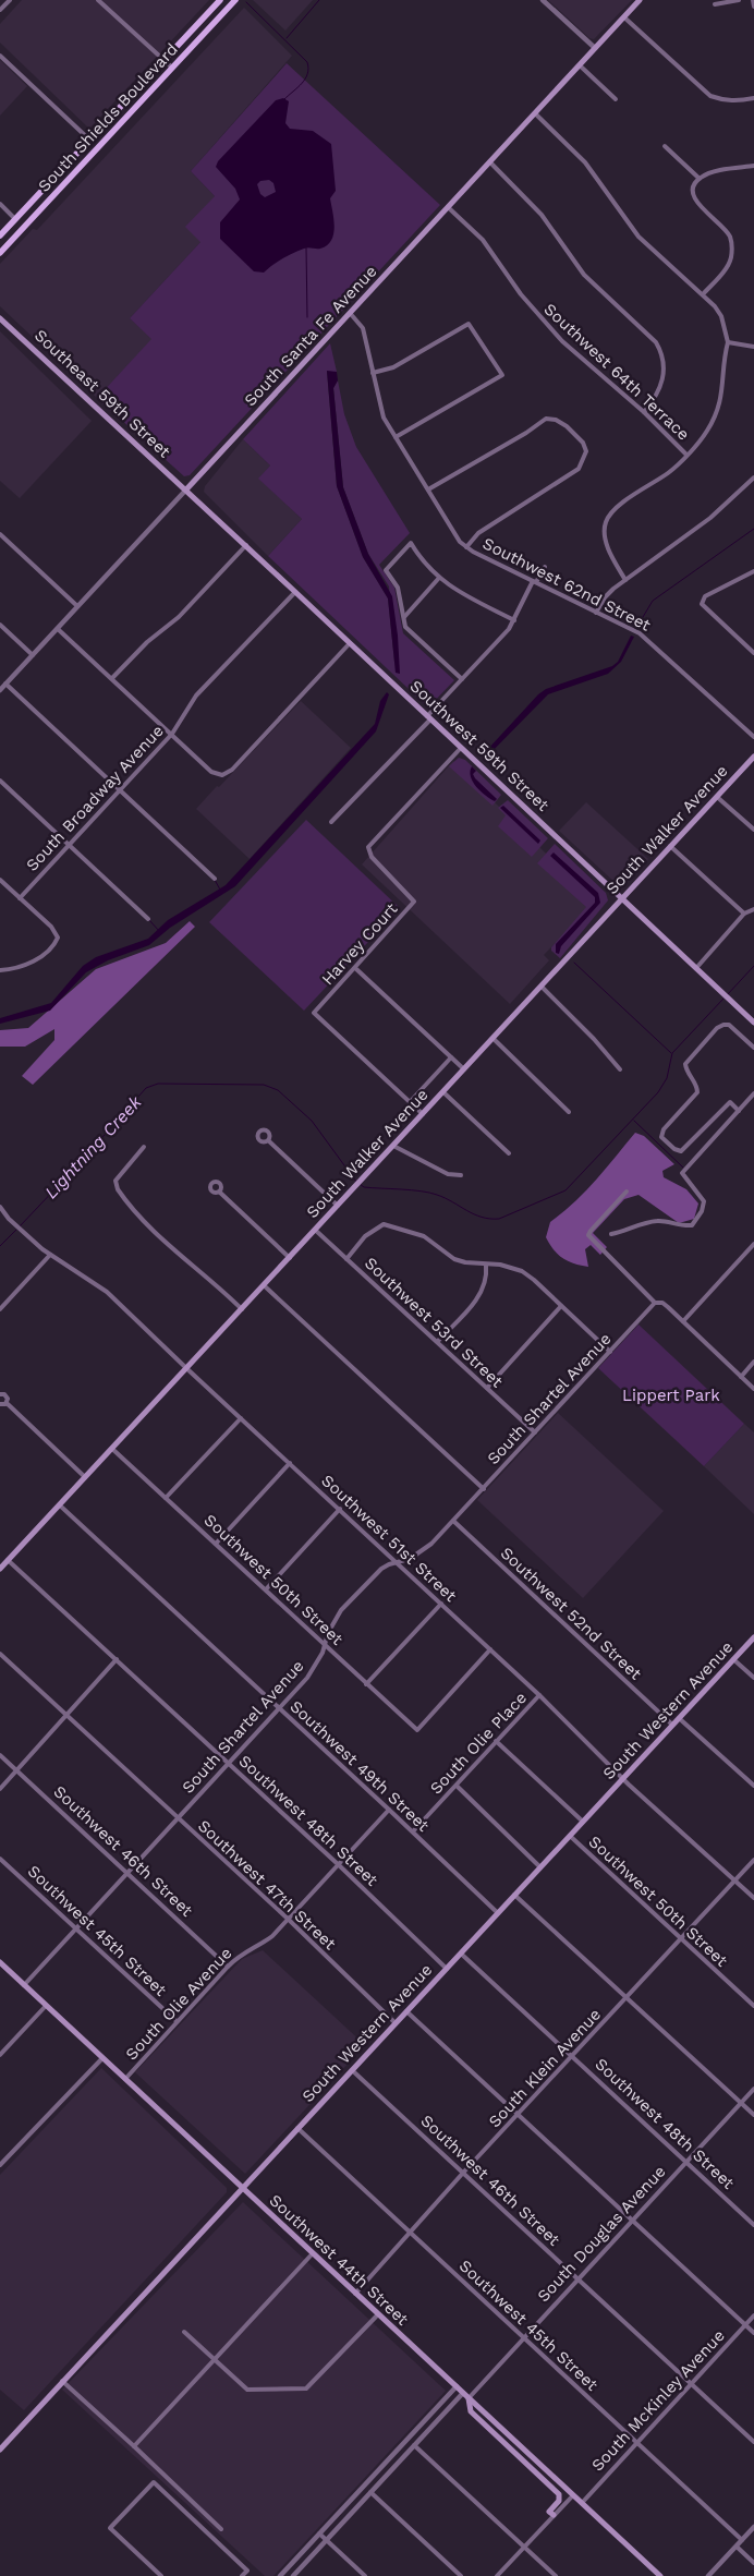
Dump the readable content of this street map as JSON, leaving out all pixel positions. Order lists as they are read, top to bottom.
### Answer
{
  "streets": {
    "main road": [
      "South Shields Boulevard",
      "South Santa Fe Avenue",
      "Southeast 59th Street",
      "Southwest 59th Street",
      "South Walker Avenue",
      "South Western Avenue",
      "Southwest 44th Street"
    ],
    "street": [
      "Southwest 64th Terrace",
      "Southwest 62nd Street",
      "South Broadway Avenue",
      "Harvey Court",
      "Southwest 53rd Street",
      "South Shartel Avenue",
      "Southwest 51st Street",
      "Southwest 50th Street",
      "Southwest 52nd Street",
      "South Olie Place",
      "Southwest 49th Street",
      "Southwest 48th Street",
      "Southwest 46th Street",
      "Southwest 47th Street",
      "Southwest 45th Street",
      "South Olie Avenue",
      "South Klein Avenue",
      "South Douglas Avenue",
      "South McKinley Avenue"
    ]
  },
  "crossings": [
    ["South Santa Fe Avenue", "Southwest 64th Terrace"],
    ["South Santa Fe Avenue", "Southeast 59th Street"],
    ["South Santa Fe Avenue", "Southwest 62nd Street"],
    ["South Santa Fe Avenue", "Southwest 59th Street"],
    ["Southeast 59th Street", "Southwest 59th Street"],
    ["Southwest 59th Street", "South Broadway Avenue"],
    ["Southwest 59th Street", "South Walker Avenue"],
    ["Southwest 59th Street", "Harvey Court"],
    ["South Walker Avenue", "Southwest 53rd Street"],
    ["South Walker Avenue", "Southwest 51st Street"],
    ["South Walker Avenue", "Southwest 50th Street"],
    ["South Walker Avenue", "Southwest 49th Street"],
    ["South Walker Avenue", "Southwest 48th Street"],
    ["Southwest 53rd Street", "South Shartel Avenue"],
    ["South Shartel Avenue", "Southwest 51st Street"],
    ["South Shartel Avenue", "Southwest 50th Street"],
    ["South Shartel Avenue", "Southwest 52nd Street"],
    ["South Shartel Avenue", "Southwest 49th Street"],
    ["South Shartel Avenue", "Southwest 48th Street"],
    ["South Shartel Avenue", "Southwest 46th Street"],
    ["South Shartel Avenue", "Southwest 47th Street"],
    ["South Shartel Avenue", "Southwest 45th Street"],
    ["South Shartel Avenue", "Southwest 44th Street"],
    ["Southwest 51st Street", "Southwest 50th Street"],
    ["Southwest 51st Street", "South Western Avenue"],
    ["Southwest 51st Street", "South Olie Place"],
    ["Southwest 51st Street", "South Klein Avenue"],
    ["Southwest 50th Street", "South Western Avenue"],
    ["Southwest 50th Street", "South Klein Avenue"],
    ["Southwest 52nd Street", "South Western Avenue"],
    ["South Western Avenue", "Southwest 49th Street"],
    ["South Western Avenue", "Southwest 48th Street"],
    ["South Western Avenue", "Southwest 46th Street"],
    ["South Western Avenue", "Southwest 47th Street"],
    ["South Western Avenue", "Southwest 45th Street"],
    ["South Western Avenue", "Southwest 44th Street"],
    ["South Olie Place", "Southwest 49th Street"],
    ["Southwest 49th Street", "South Olie Avenue"],
    ["Southwest 48th Street", "South Olie Avenue"],
    ["Southwest 48th Street", "South Klein Avenue"],
    ["Southwest 48th Street", "South Douglas Avenue"],
    ["Southwest 46th Street", "South Olie Avenue"],
    ["Southwest 46th Street", "South Klein Avenue"],
    ["Southwest 46th Street", "South Douglas Avenue"],
    ["Southwest 46th Street", "South McKinley Avenue"],
    ["Southwest 47th Street", "South Olie Avenue"],
    ["Southwest 45th Street", "South Olie Avenue"],
    ["Southwest 45th Street", "South Klein Avenue"],
    ["Southwest 45th Street", "South Douglas Avenue"],
    ["Southwest 45th Street", "South McKinley Avenue"],
    ["South Olie Avenue", "Southwest 44th Street"],
    ["South Klein Avenue", "Southwest 44th Street"],
    ["South Douglas Avenue", "Southwest 44th Street"],
    ["Southwest 44th Street", "South McKinley Avenue"]
  ],
  "water": ["Lightning Creek"],
  "parks": ["Lippert Park"]
}
